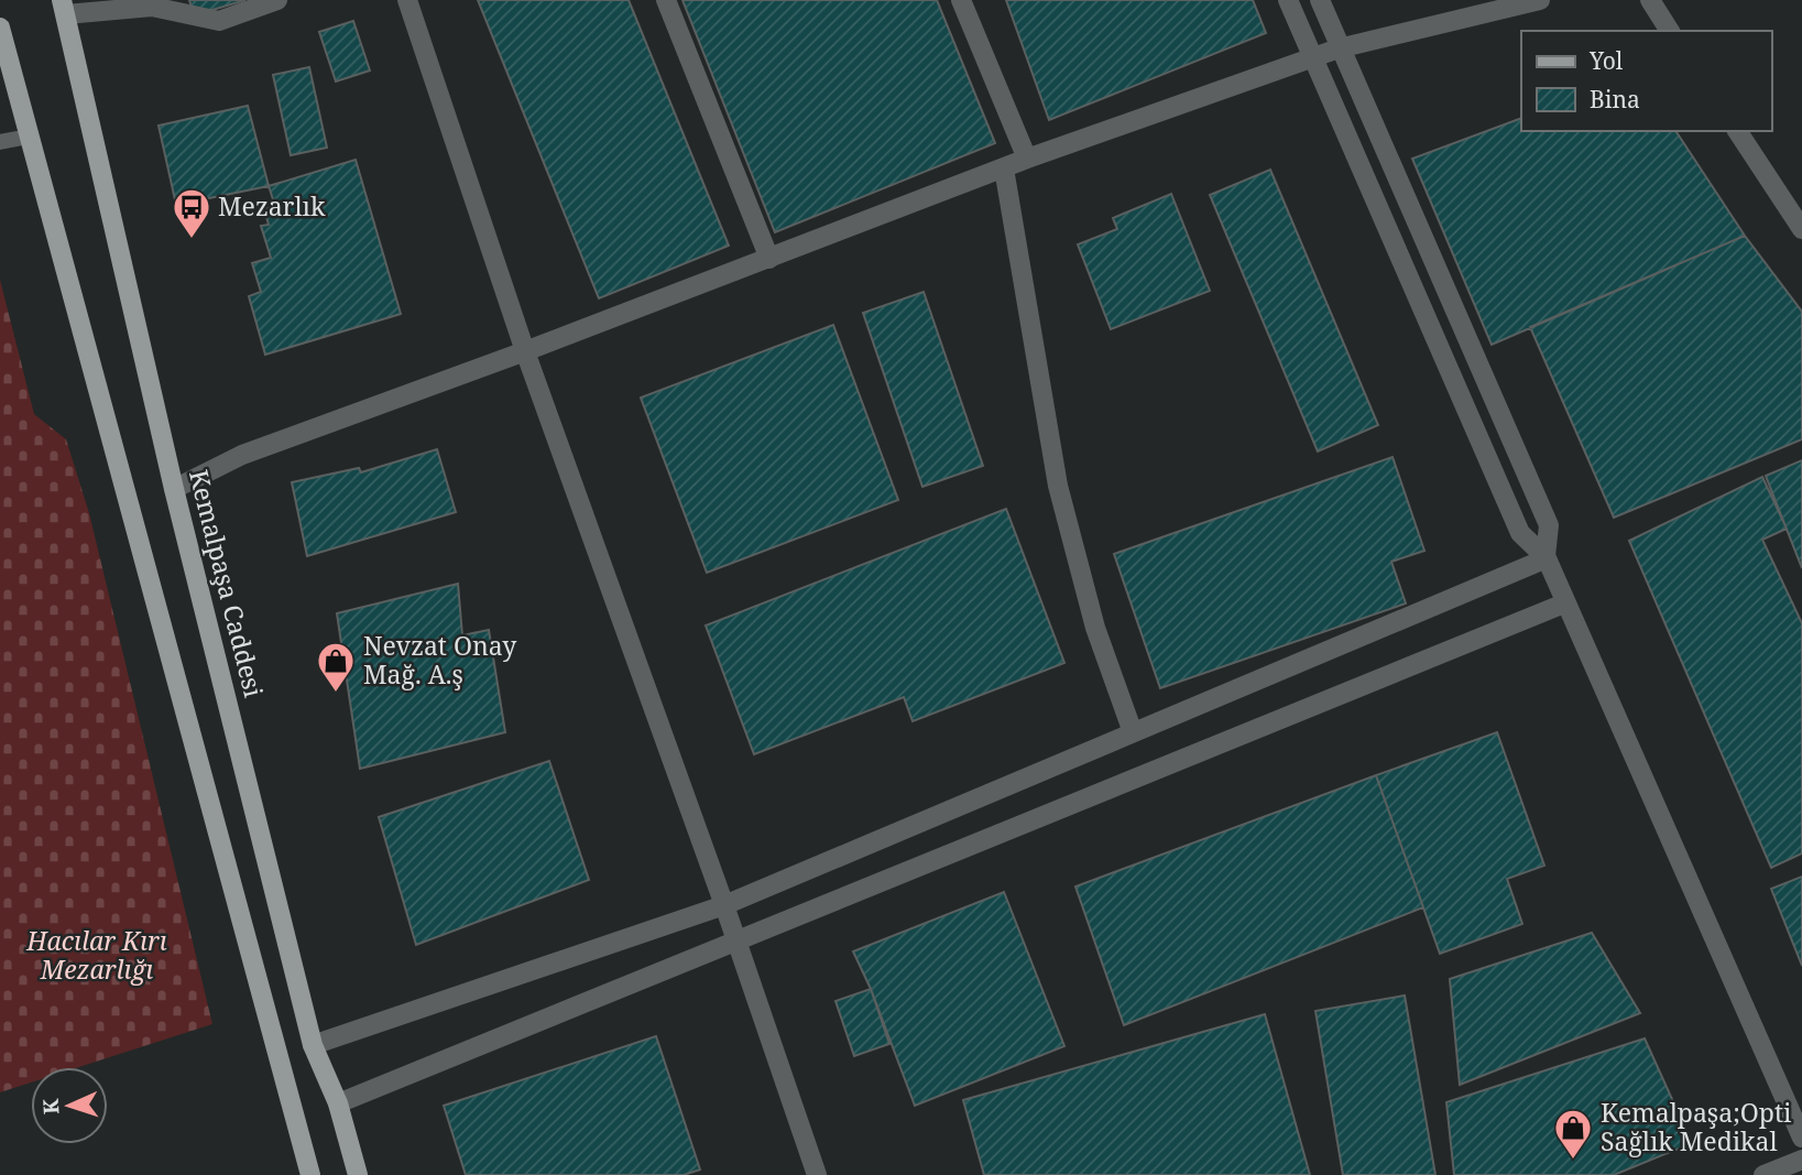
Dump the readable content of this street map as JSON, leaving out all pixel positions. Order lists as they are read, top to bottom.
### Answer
{
  "streets": {
    "main road": ["Kemalpaşa Caddesi"]
  },
  "parks": ["Hacılar Kırı Mezarlığı"],
  "places": {
    "bus stop": ["Mezarlık"],
    "shop": ["Nevzat Onay Mağ. A.ş", "Kemalpaşa;Opti Sağlık Medikal"]
  },
  "legend": ["Yol", "Bina"],
  "north": "left"
}
